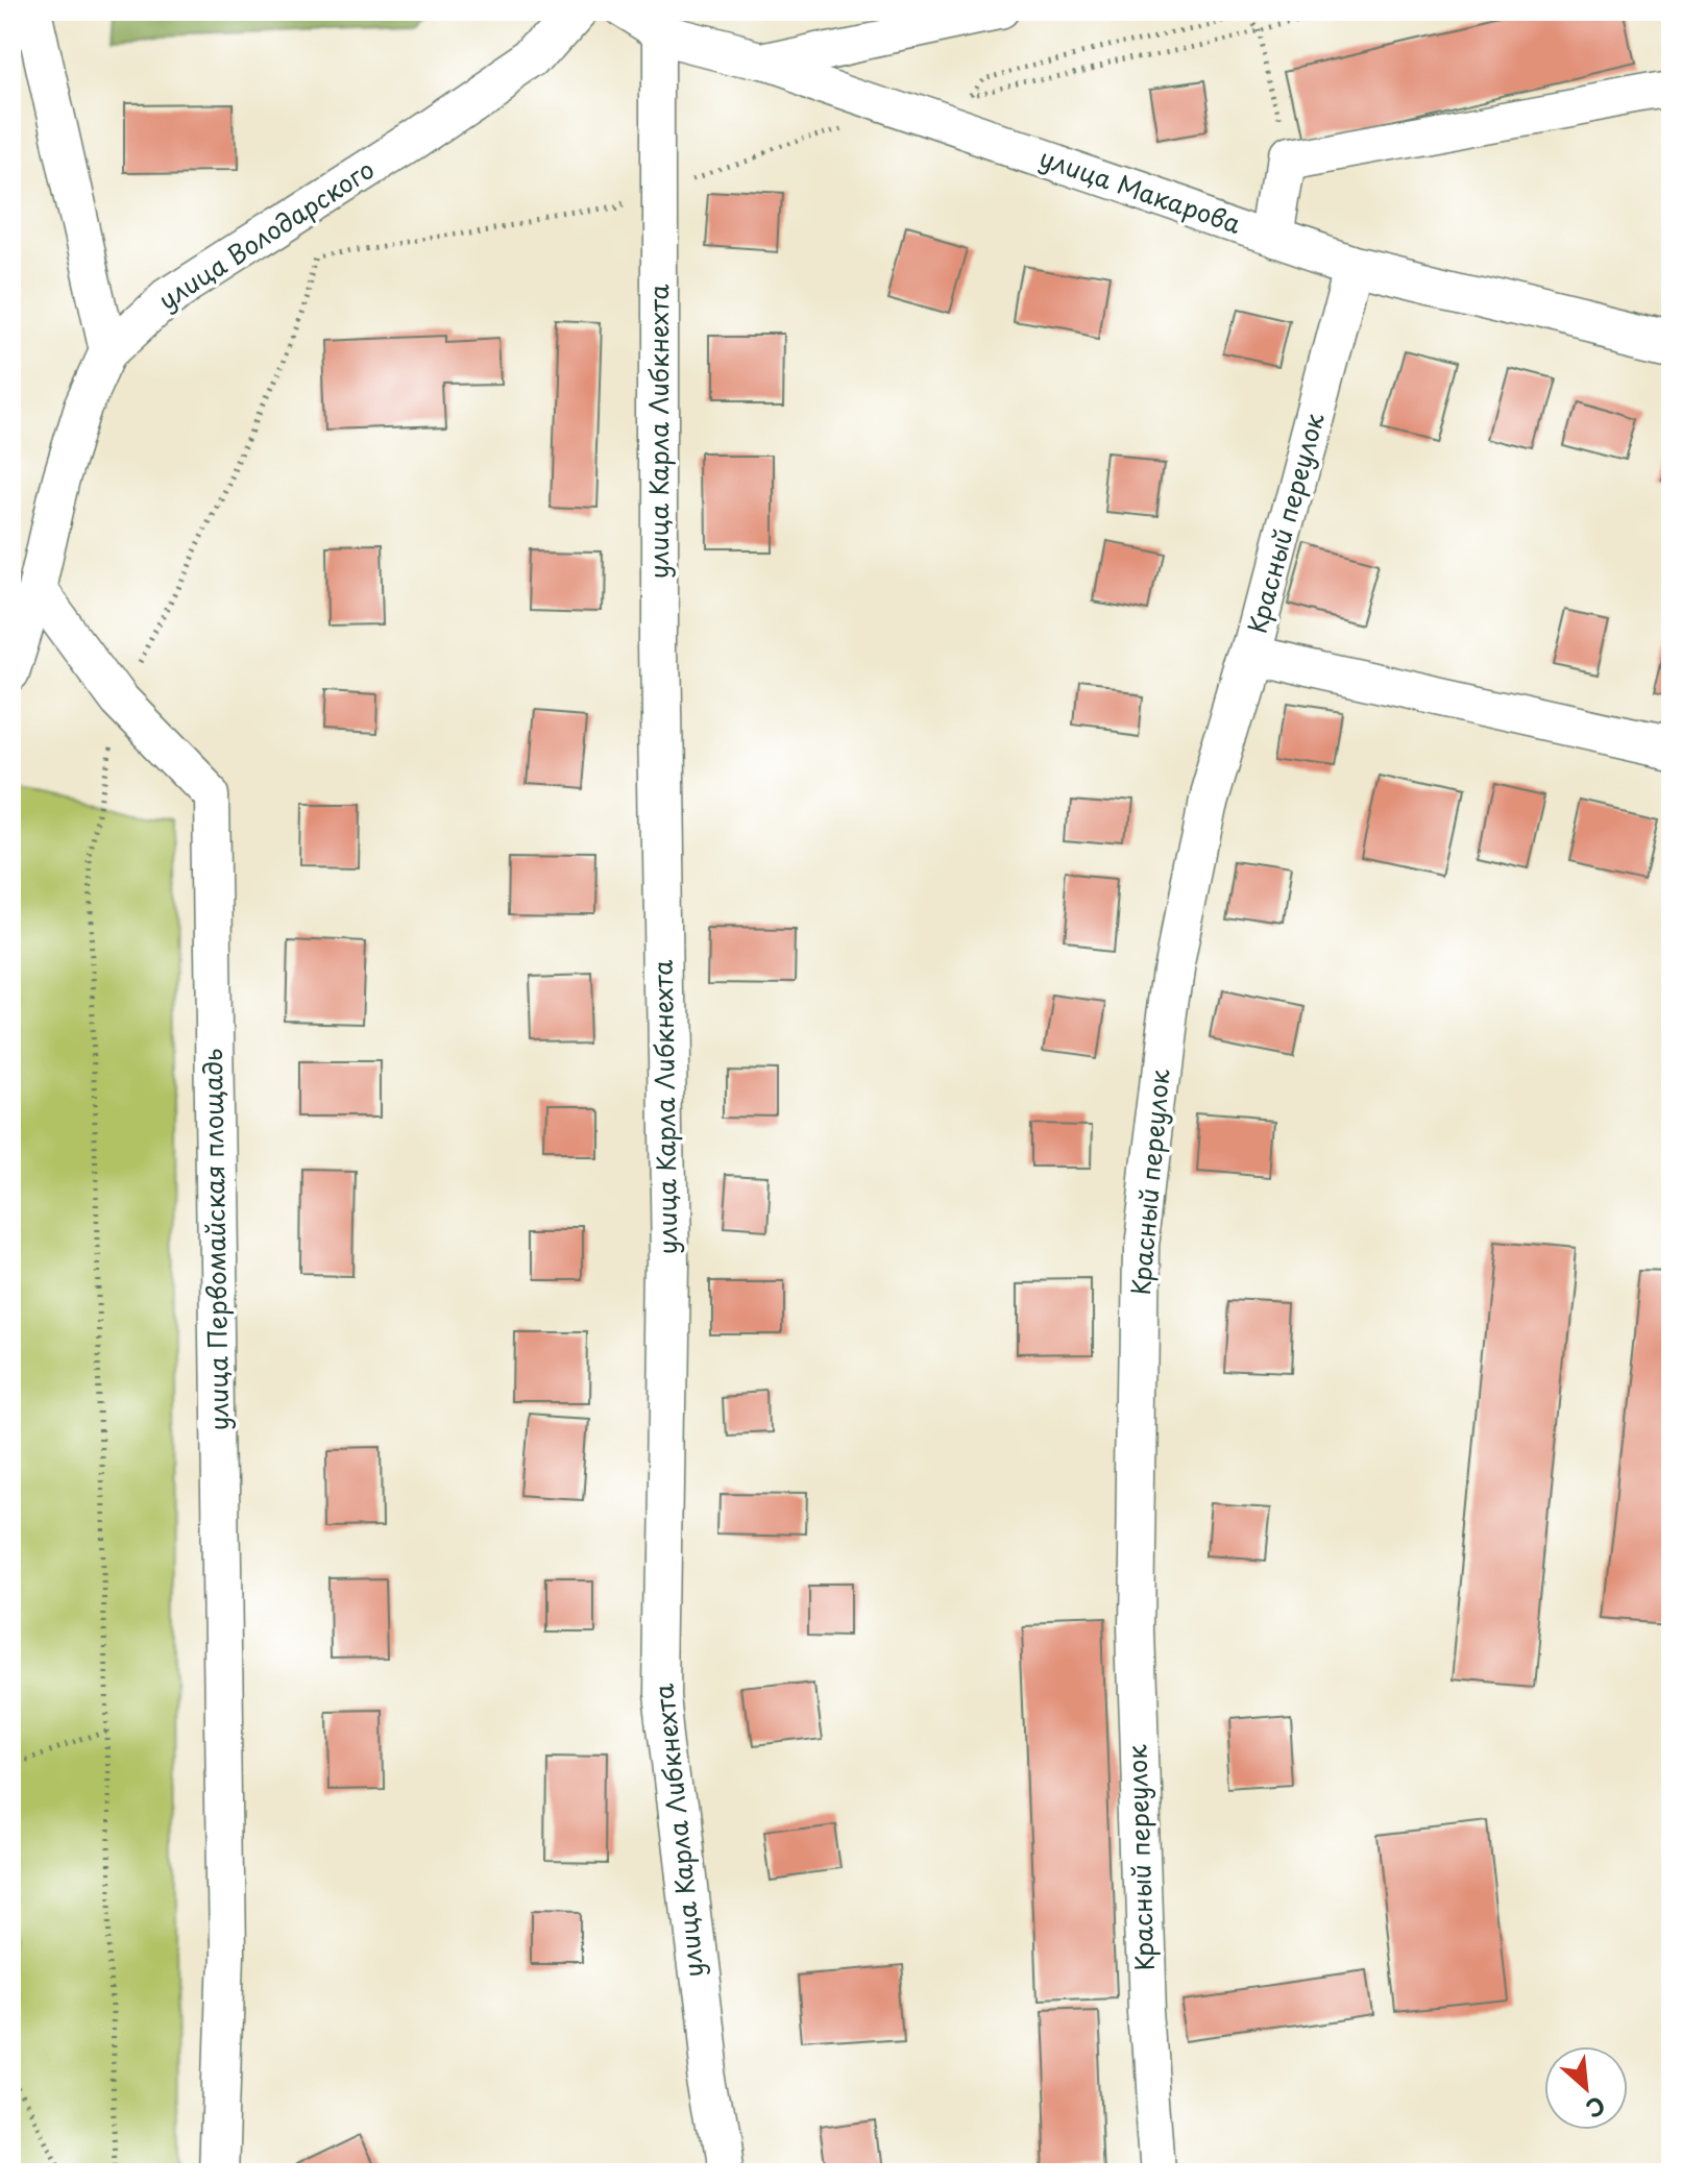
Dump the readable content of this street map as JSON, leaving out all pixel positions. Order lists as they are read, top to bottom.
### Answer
{
  "streets": {
    "street": [
      "улица Макарова",
      "улица Володарского",
      "улица Карла Либкнехта",
      "Красный переулок",
      "улица Первомайская площадь"
    ]
  },
  "crossings": [
    ["улица Макарова", "улица Карла Либкнехта"],
    ["улица Макарова", "Красный переулок"],
    ["улица Володарского", "улица Первомайская площадь"]
  ],
  "north": "bottom right"
}
